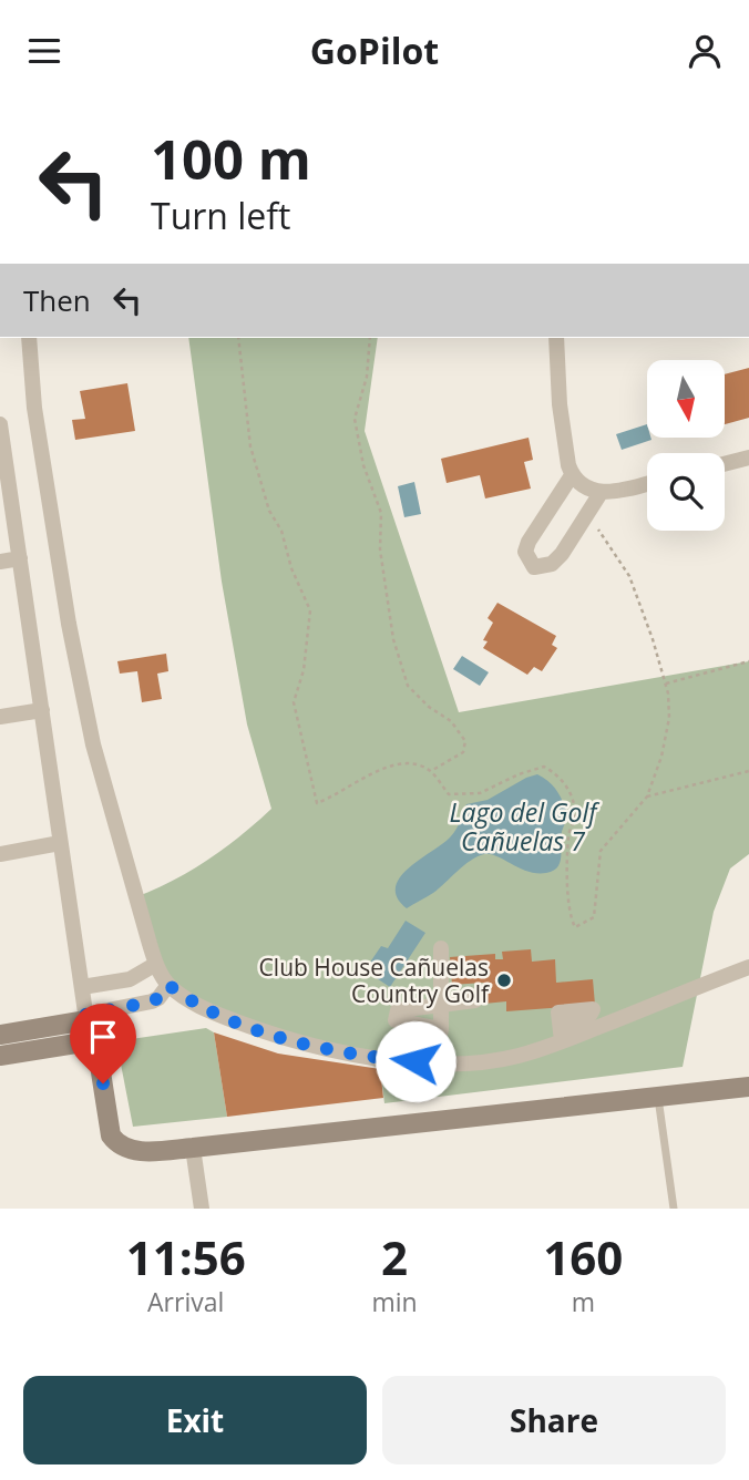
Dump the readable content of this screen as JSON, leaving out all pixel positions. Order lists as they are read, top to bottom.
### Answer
{
  "water": ["Lago del Golf Cañuelas 7"],
  "places": ["Club House Cañuelas Country Golf"],
  "north": "bottom",
  "page": {
    "header": "GoPilot",
    "turn": ["100 m", "Turn left"],
    "then": "Then",
    "eta": [
      "11:56",
      "Arrival",
      "2",
      "min",
      "160",
      "m"
    ],
    "buttons": ["Exit", "Share"]
  }
}
